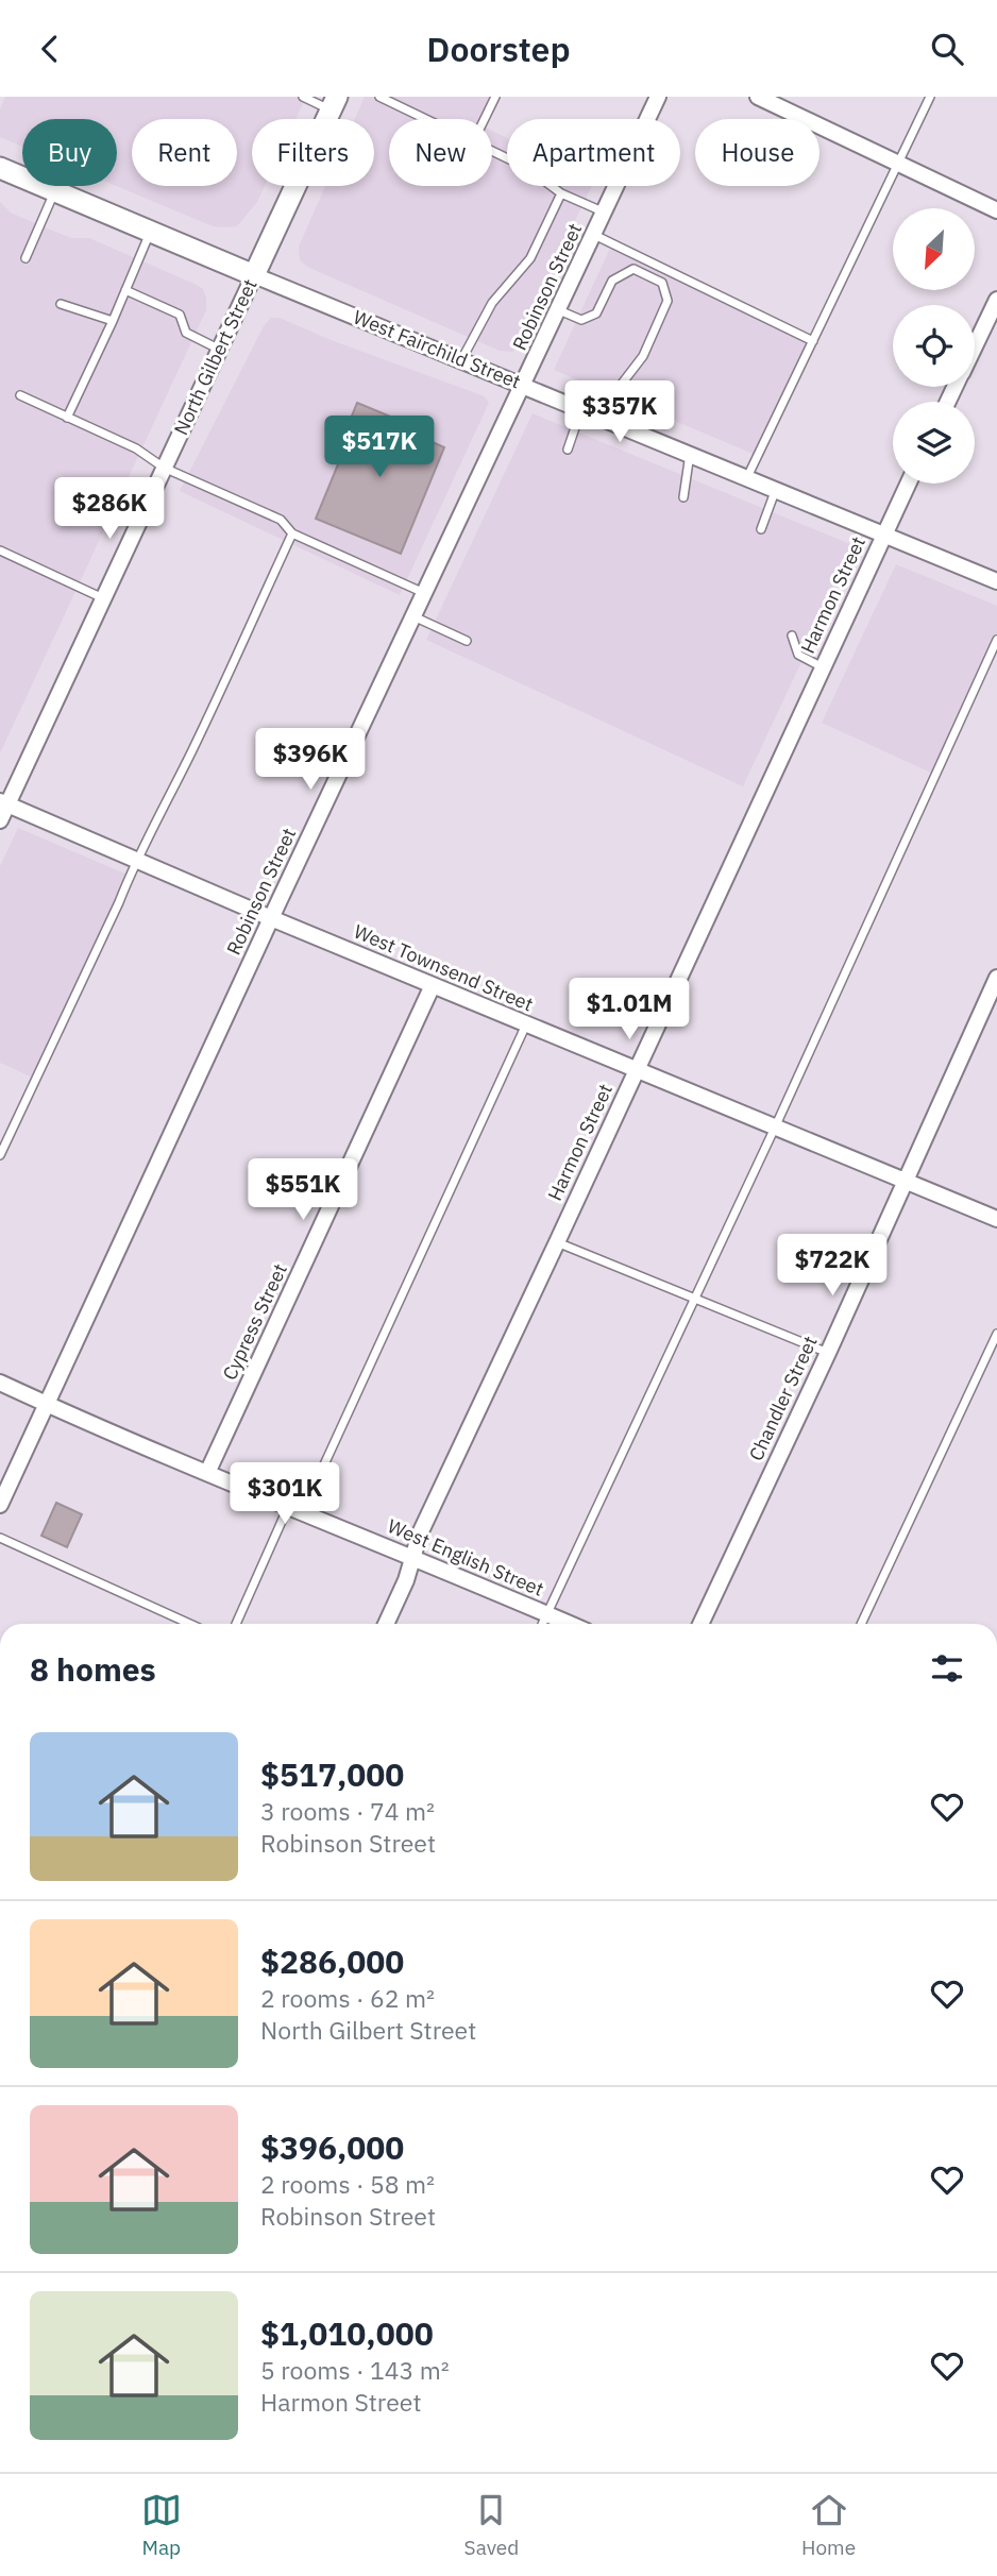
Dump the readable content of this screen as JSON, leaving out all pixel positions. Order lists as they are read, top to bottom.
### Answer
{
  "streets": {
    "main road": ["West Fairchild Street", "North Gilbert Street"],
    "street": [
      "Robinson Street",
      "Harmon Street",
      "West Townsend Street",
      "Cypress Street",
      "Chandler Street",
      "West English Street"
    ]
  },
  "crossings": [
    ["Robinson Street", "West Fairchild Street"],
    ["Robinson Street", "West Townsend Street"],
    ["Robinson Street", "West English Street"],
    ["West Fairchild Street", "North Gilbert Street"],
    ["West Fairchild Street", "Harmon Street"],
    ["North Gilbert Street", "West Townsend Street"],
    ["Harmon Street", "West Townsend Street"],
    ["Harmon Street", "West English Street"],
    ["West Townsend Street", "Cypress Street"],
    ["West Townsend Street", "Chandler Street"],
    ["Cypress Street", "West English Street"]
  ],
  "north": "bottom left",
  "page": {
    "header": "Doorstep",
    "chip": [
      "Buy",
      "Rent",
      "Filters",
      "New",
      "Apartment",
      "House"
    ],
    "price": [
      "$357K",
      "$517K",
      "$286K",
      "$396K",
      "$1.01M",
      "$551K",
      "$722K",
      "$301K"
    ],
    "heading": "8 homes",
    "list": [
      {
        "name": "$517,000",
        "note": "3 rooms · 74 m² · Robinson Street"
      },
      {
        "name": "$286,000",
        "note": "2 rooms · 62 m² · North Gilbert Street"
      },
      {
        "name": "$396,000",
        "note": "2 rooms · 58 m² · Robinson Street"
      },
      {
        "name": "$1,010,000",
        "note": "5 rooms · 143 m² · Harmon Street"
      }
    ],
    "tabs": ["Map", "Saved", "Home"]
  }
}
